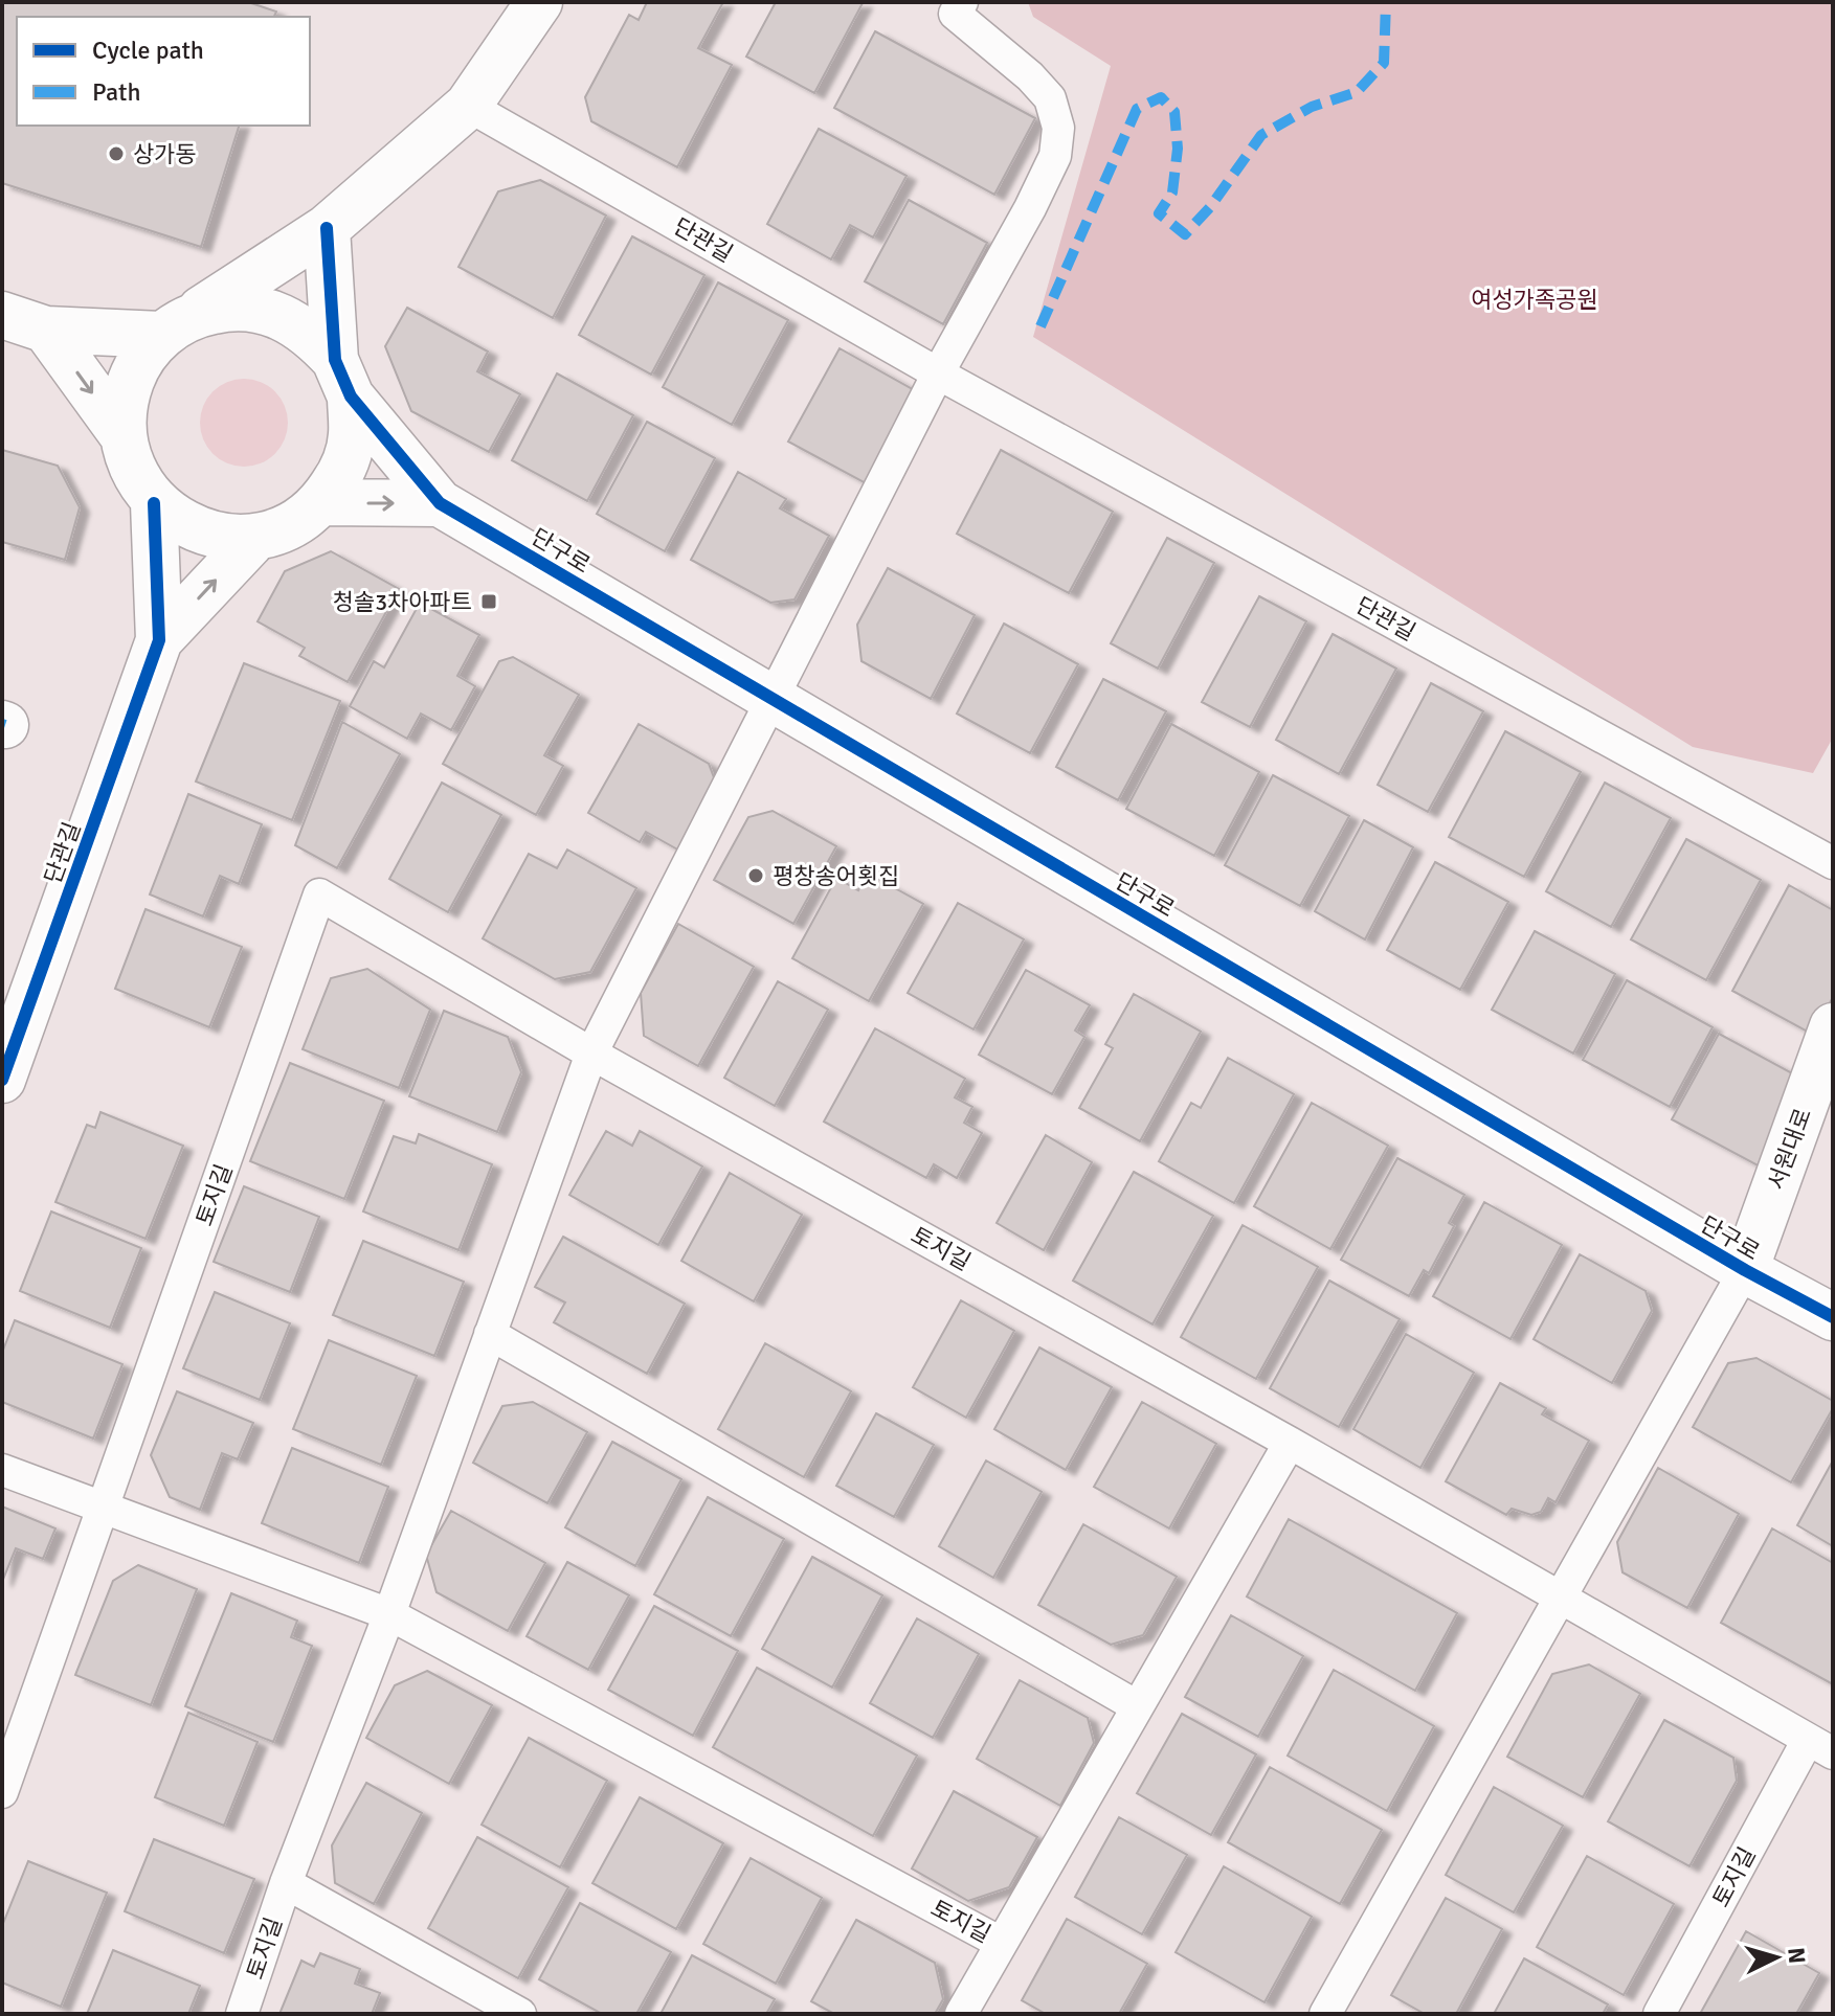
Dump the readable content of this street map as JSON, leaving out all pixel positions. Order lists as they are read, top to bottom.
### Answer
{
  "streets": {
    "street": ["단관길", "단구로", "서원대로"],
    "lane": ["토지길"]
  },
  "crossings": [
    ["단구로", "서원대로"]
  ],
  "parks": ["여성가족공원"],
  "places": {
    "other": ["상가동", "평창송어횟집"],
    "transit": ["청솔3차아파트"]
  },
  "legend": ["Cycle path", "Path"],
  "north": "right"
}
